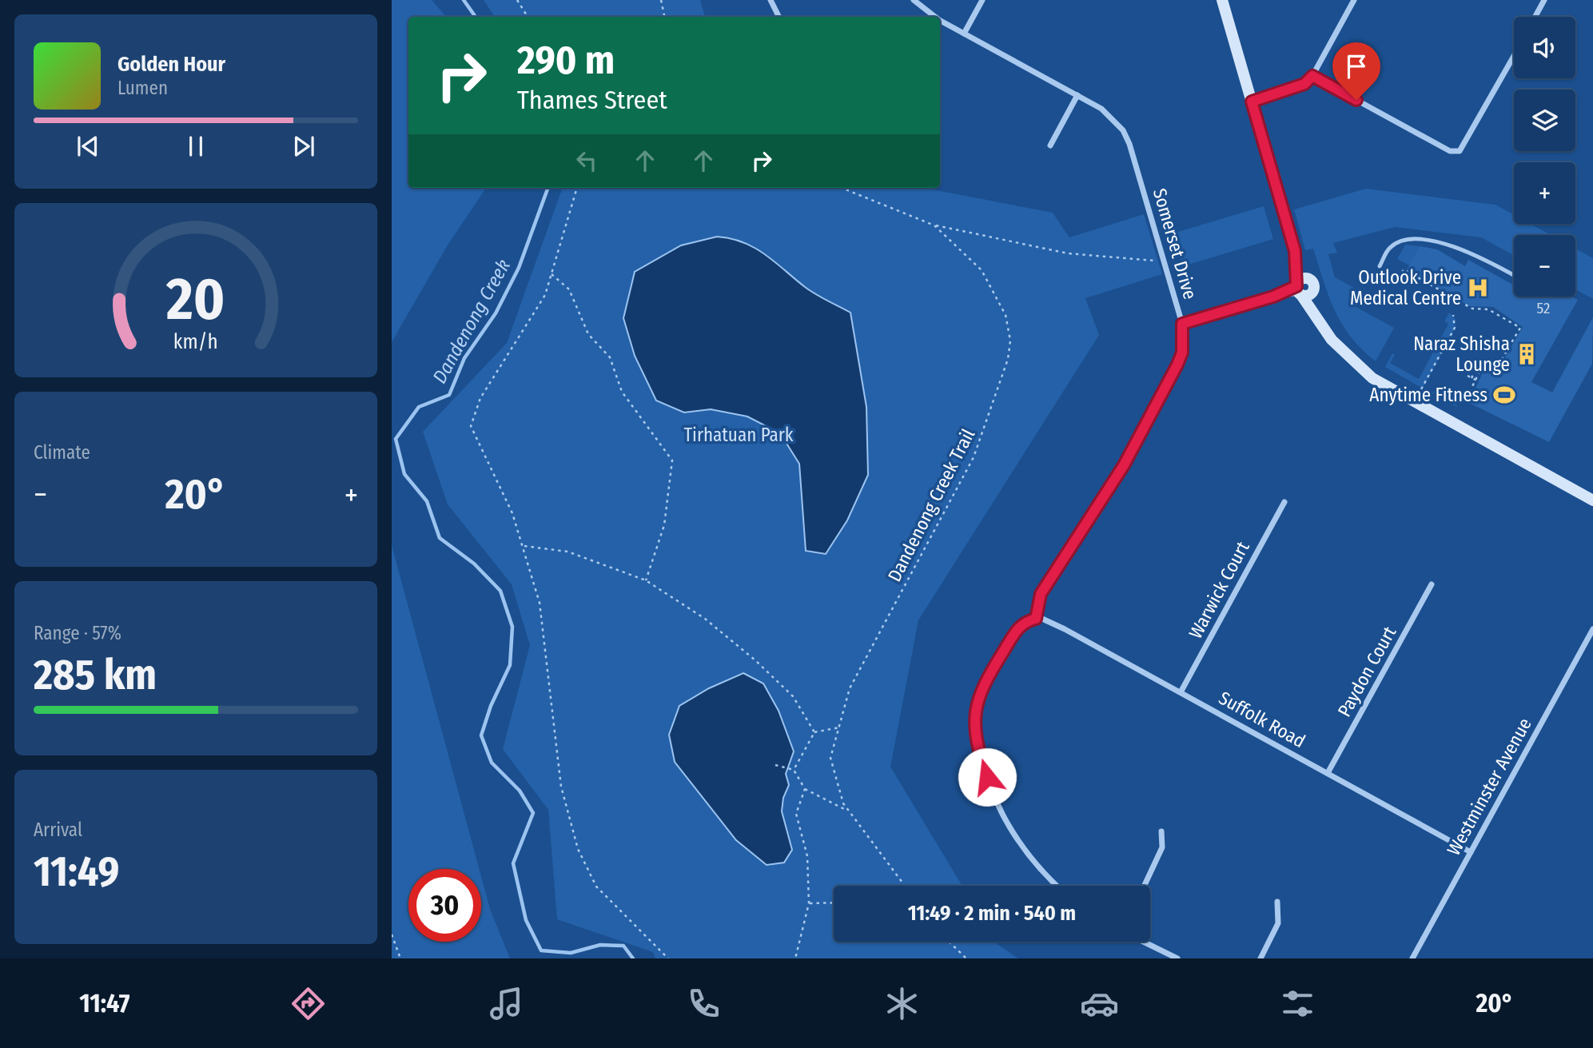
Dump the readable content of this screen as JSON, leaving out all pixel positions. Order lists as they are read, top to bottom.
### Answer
{
  "streets": {
    "street": [
      "Somerset Drive",
      "Warwick Court",
      "Paydon Court",
      "Suffolk Road",
      "Westminster Avenue"
    ],
    "path": ["Dandenong Creek Trail"]
  },
  "crossings": [
    ["Somerset Drive", "Suffolk Road"],
    ["Warwick Court", "Suffolk Road"],
    ["Paydon Court", "Suffolk Road"],
    ["Suffolk Road", "Westminster Avenue"]
  ],
  "water": ["Dandenong Creek"],
  "parks": ["Tirhatuan Park"],
  "places": {
    "hospital": ["Outlook Drive Medical Centre"],
    "building": ["Naraz Shisha Lounge"],
    "sports": ["Anytime Fitness"]
  },
  "house_numbers": ["52"],
  "page": {
    "map_buttons": ["+", "−"],
    "turn": ["290 m", "Thames Street"],
    "song": ["Golden Hour", "Lumen"],
    "tile": [
      "Climate",
      ["Range · 57%", "285 km"],
      ["Arrival", "11:49"]
    ],
    "heat": ["−", "20°", "+"],
    "limit": "30",
    "trip": "11:49 · 2 min · 540 m",
    "tabs": ["11:47", "20°"],
    "gauge": ["20", "km/h"]
  }
}
